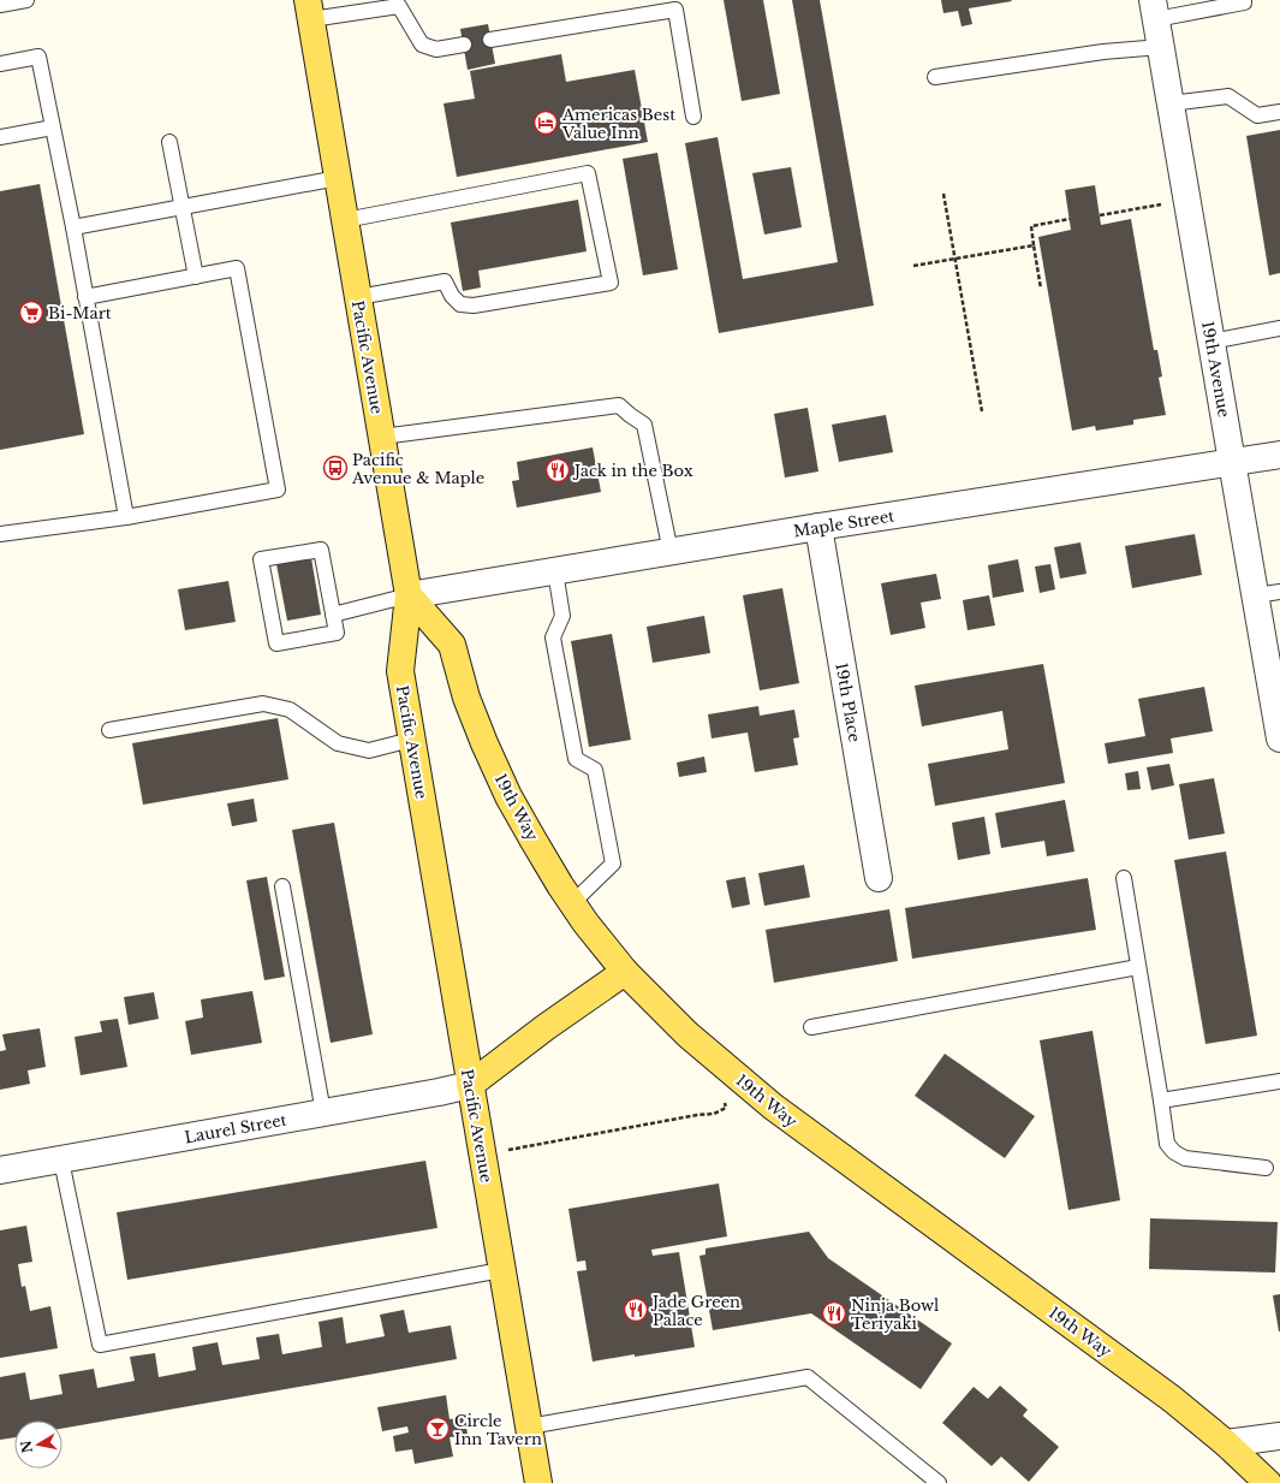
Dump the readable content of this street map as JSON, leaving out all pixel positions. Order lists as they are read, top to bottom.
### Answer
{
  "streets": {
    "main road": ["Pacific Avenue", "19th Way"],
    "street": [
      "19th Avenue",
      "Maple Street",
      "19th Place",
      "Laurel Street"
    ]
  },
  "crossings": [
    ["Pacific Avenue", "Maple Street"],
    ["Pacific Avenue", "19th Way"],
    ["Pacific Avenue", "Laurel Street"],
    ["19th Avenue", "Maple Street"],
    ["Maple Street", "19th Place"],
    ["Maple Street", "19th Way"]
  ],
  "places": {
    "hotel": ["Americas Best Value Inn"],
    "supermarket": ["Bi-Mart"],
    "bus stop": ["Pacific Avenue & Maple"],
    "restaurant": ["Jack in the Box", "Jade Green Palace", "Ninja Bowl Teriyaki"],
    "bar": ["Circle Inn Tavern"]
  },
  "north": "left"
}
